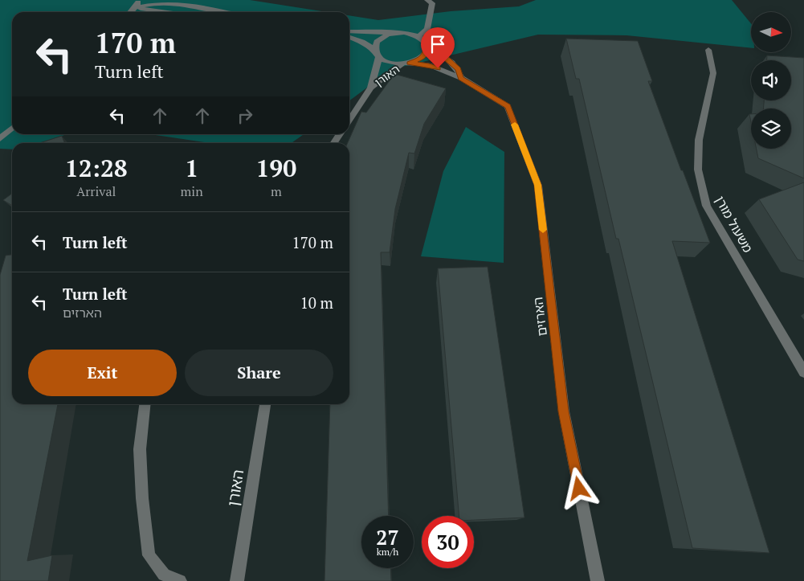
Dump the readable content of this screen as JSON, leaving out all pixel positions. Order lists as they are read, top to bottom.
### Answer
{
  "streets": {
    "street": ["האורן", "משעול מורן", "הארזים"]
  },
  "crossings": [
    ["האורן", "הארזים"]
  ],
  "north": "right",
  "page": {
    "turn": ["170 m", "Turn left"],
    "eta": [
      "12:28",
      "Arrival",
      "1",
      "min",
      "190",
      "m"
    ],
    "list": [
      {
        "name": "Turn left",
        "value": "170 m"
      },
      {
        "name": "Turn left",
        "note": "הארזים",
        "value": "10 m"
      }
    ],
    "buttons": ["Exit", "Share"],
    "speed": "27 km/h",
    "limit": "30"
  }
}
